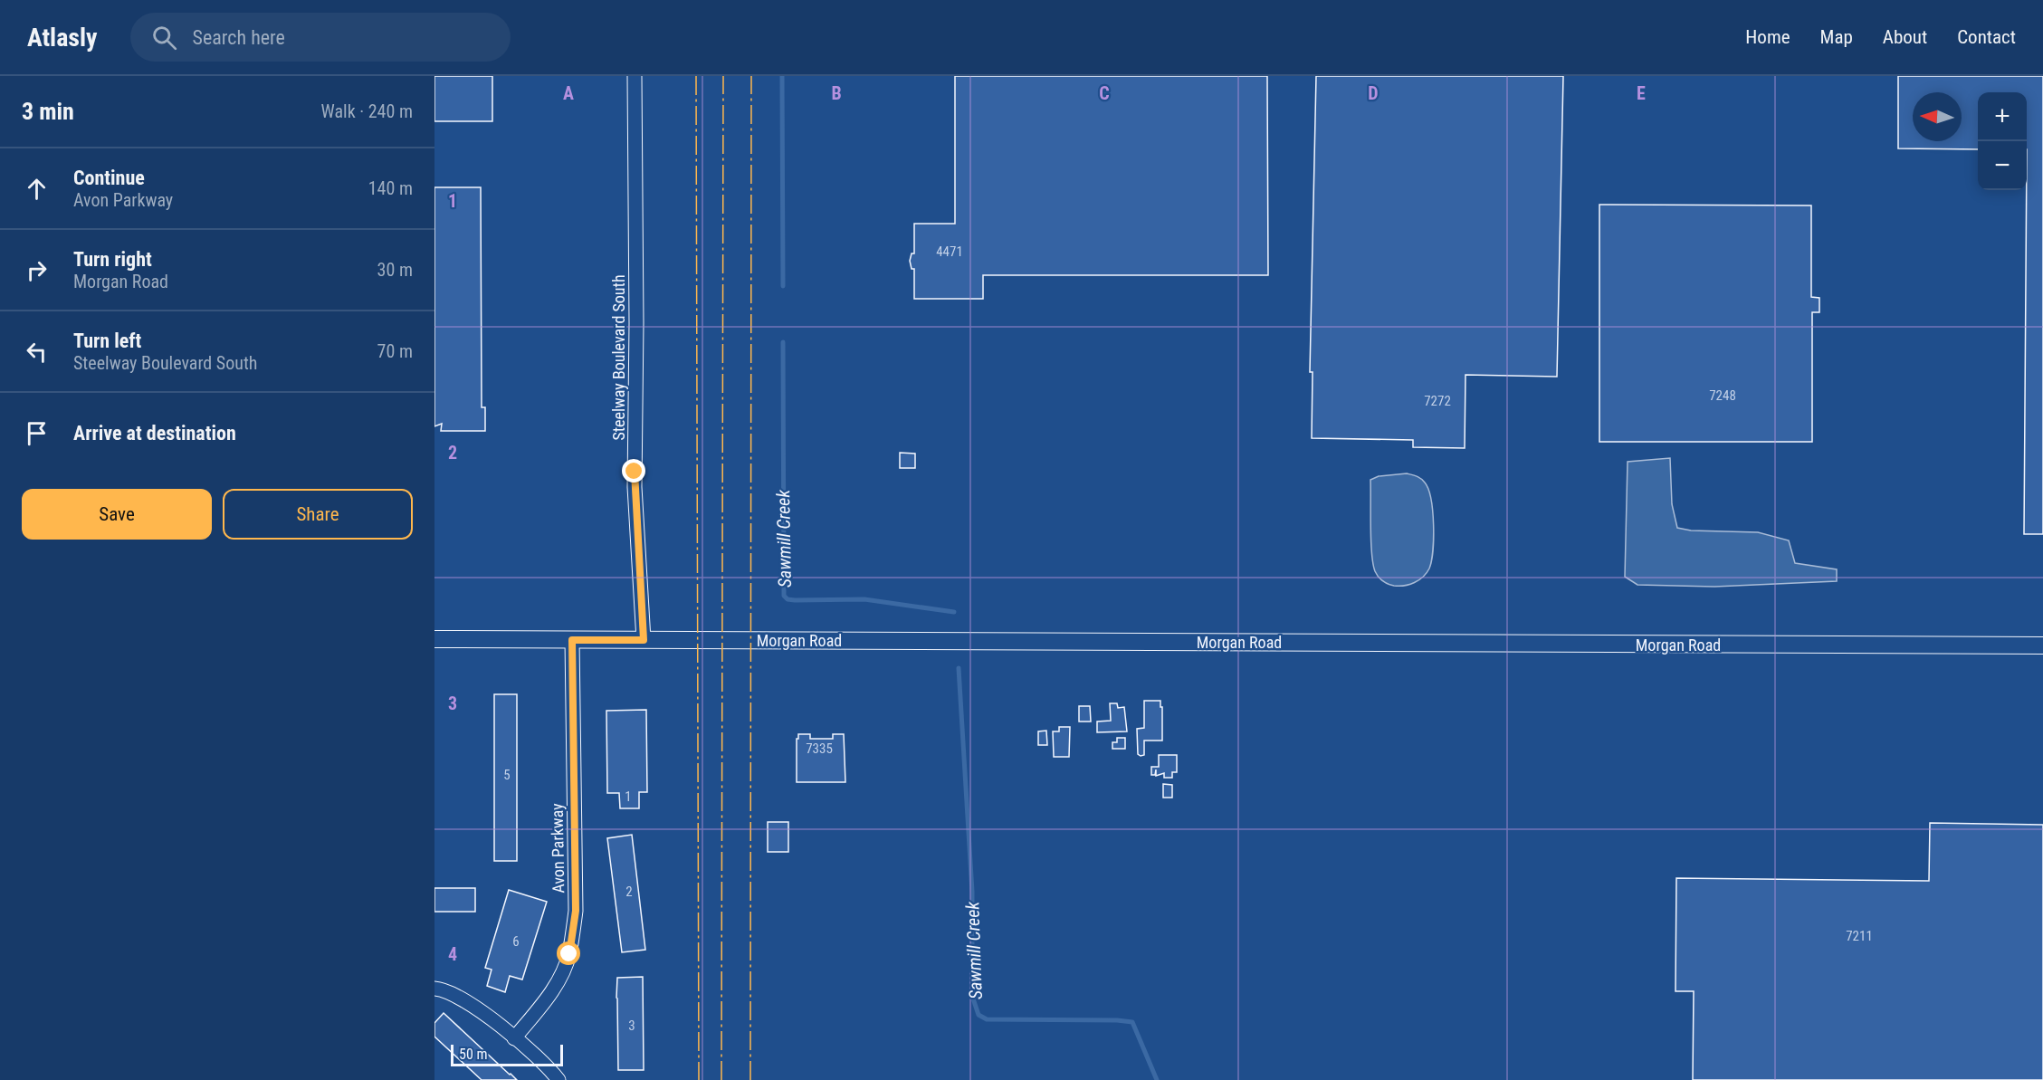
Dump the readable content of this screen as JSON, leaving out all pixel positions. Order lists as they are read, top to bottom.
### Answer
{
  "streets": {
    "street": ["Steelway Boulevard South", "Morgan Road", "Avon Parkway"]
  },
  "crossings": [
    ["Steelway Boulevard South", "Morgan Road"],
    ["Morgan Road", "Avon Parkway"]
  ],
  "water": ["Sawmill Creek"],
  "house_numbers": [
    "4471",
    "7248",
    "7272",
    "7335",
    "5",
    "1",
    "2",
    "7211",
    "6",
    "3"
  ],
  "scale_bar": "50 m",
  "north": "left",
  "page": {
    "header": "Atlasly",
    "search": "Search here",
    "nav": [
      "Home",
      "Map",
      "About",
      "Contact"
    ],
    "heading": ["3 min", "Walk · 240 m"],
    "map_buttons": ["+", "−"],
    "list": [
      ["Continue", "Avon Parkway", "140 m"],
      ["Turn right", "Morgan Road", "30 m"],
      ["Turn left", "Steelway Boulevard South", "70 m"],
      "Arrive at destination"
    ],
    "buttons": ["Save", "Share"],
    "scale": "50 m"
  },
  "grid": {
    "columns": [
      "A",
      "B",
      "C",
      "D",
      "E"
    ],
    "rows": [
      "1",
      "2",
      "3",
      "4"
    ]
  }
}
